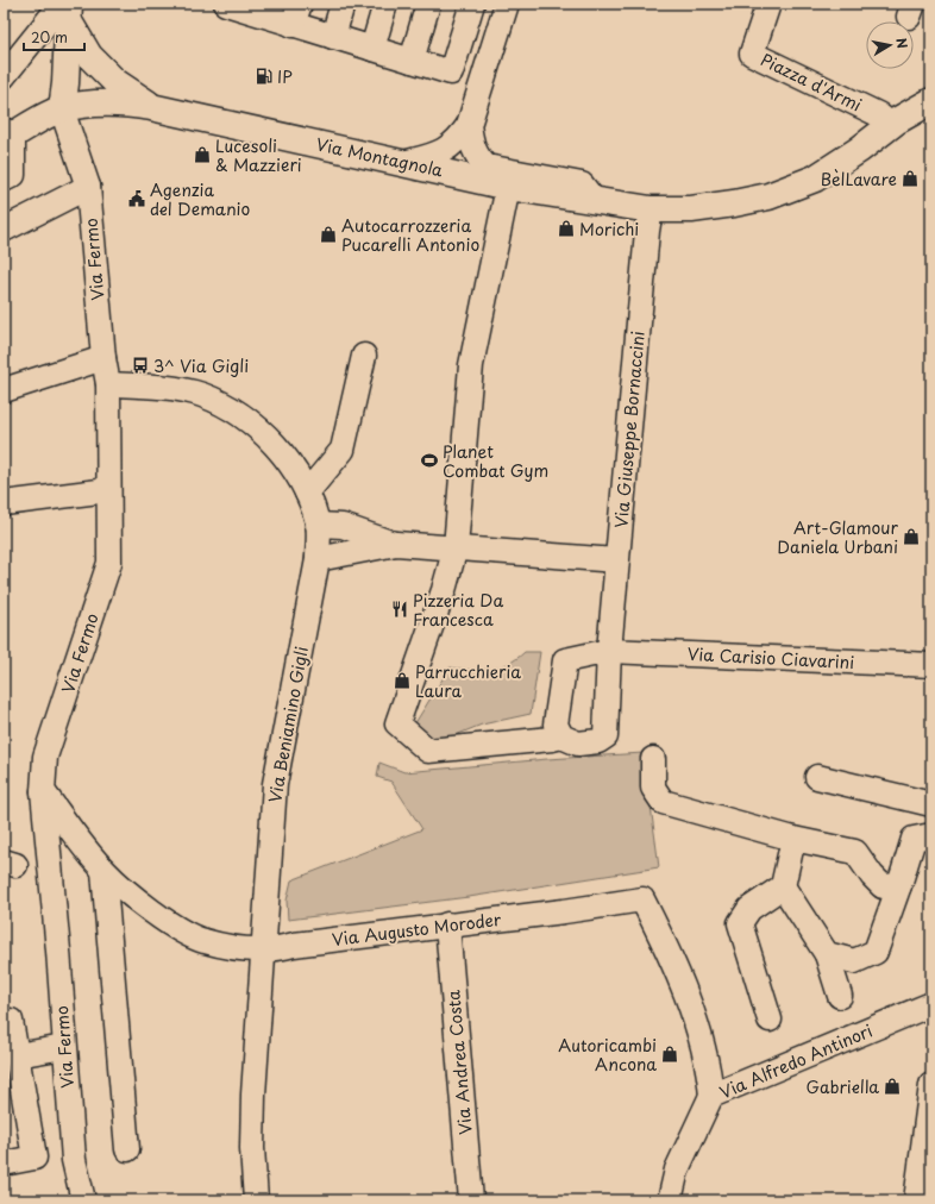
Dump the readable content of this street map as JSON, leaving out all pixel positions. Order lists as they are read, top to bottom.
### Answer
{
  "streets": {
    "main road": ["Via Montagnola"],
    "street": [
      "Piazza d'Armi",
      "Via Fermo",
      "Via Giuseppe Bornaccini",
      "Via Carisio Ciavarini",
      "Via Beniamino Gigli",
      "Via Augusto Moroder",
      "Via Alfredo Antinori",
      "Via Andrea Costa"
    ]
  },
  "crossings": [
    ["Piazza d'Armi", "Via Montagnola"],
    ["Via Montagnola", "Via Fermo"],
    ["Via Montagnola", "Via Giuseppe Bornaccini"],
    ["Via Fermo", "Via Beniamino Gigli"],
    ["Via Fermo", "Via Augusto Moroder"],
    ["Via Giuseppe Bornaccini", "Via Carisio Ciavarini"],
    ["Via Beniamino Gigli", "Via Augusto Moroder"],
    ["Via Augusto Moroder", "Via Alfredo Antinori"],
    ["Via Augusto Moroder", "Via Andrea Costa"]
  ],
  "places": {
    "fuel station": ["IP"],
    "shop": [
      "Lucesoli & Mazzieri",
      "BèlLavare",
      "Morichi",
      "Autocarrozzeria Pucarelli Antonio",
      "Art-Glamour Daniela Urbani",
      "Parrucchieria Laura",
      "Autoricambi Ancona",
      "Gabriella"
    ],
    "public building": ["Agenzia del Demanio"],
    "bus stop": ["3^ Via Gigli"],
    "sports": ["Planet Combat Gym"],
    "restaurant": ["Pizzeria Da Francesca"]
  },
  "scale_bar": "20 m",
  "north": "right"
}
